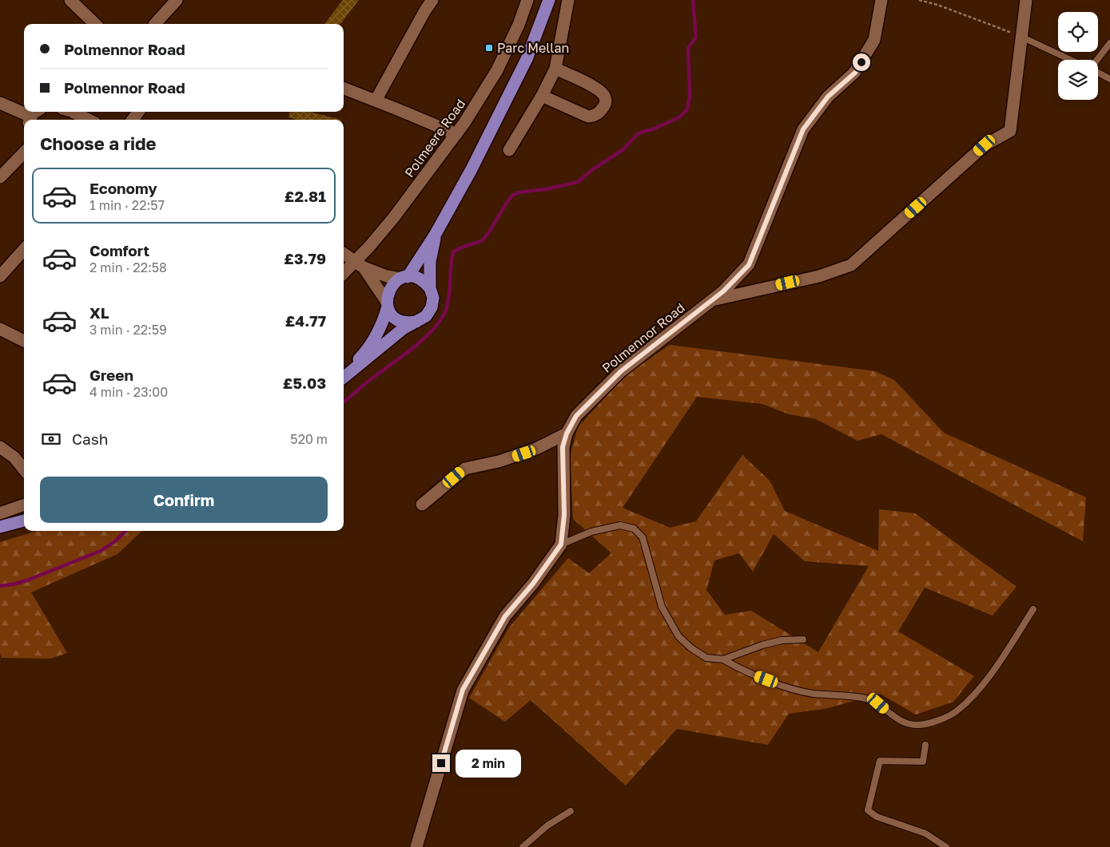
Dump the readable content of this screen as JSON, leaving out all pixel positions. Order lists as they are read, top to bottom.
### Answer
{
  "streets": {
    "street": ["Polmeere Road", "Polmennor Road"]
  },
  "places": {
    "transit": ["Parc Mellan"]
  },
  "page": {
    "banner": ["Polmennor Road", "Polmennor Road"],
    "heading": "Choose a ride",
    "list": [
      {
        "name": "Economy",
        "note": "1 min · 22:57",
        "value": "£2.81"
      },
      {
        "name": "Comfort",
        "note": "2 min · 22:58",
        "value": "£3.79"
      },
      {
        "name": "XL",
        "note": "3 min · 22:59",
        "value": "£4.77"
      },
      {
        "name": "Green",
        "note": "4 min · 23:00",
        "value": "£5.03"
      }
    ],
    "pay": ["Cash", "520 m"],
    "buttons": "Confirm",
    "bubble": "2 min"
  }
}
